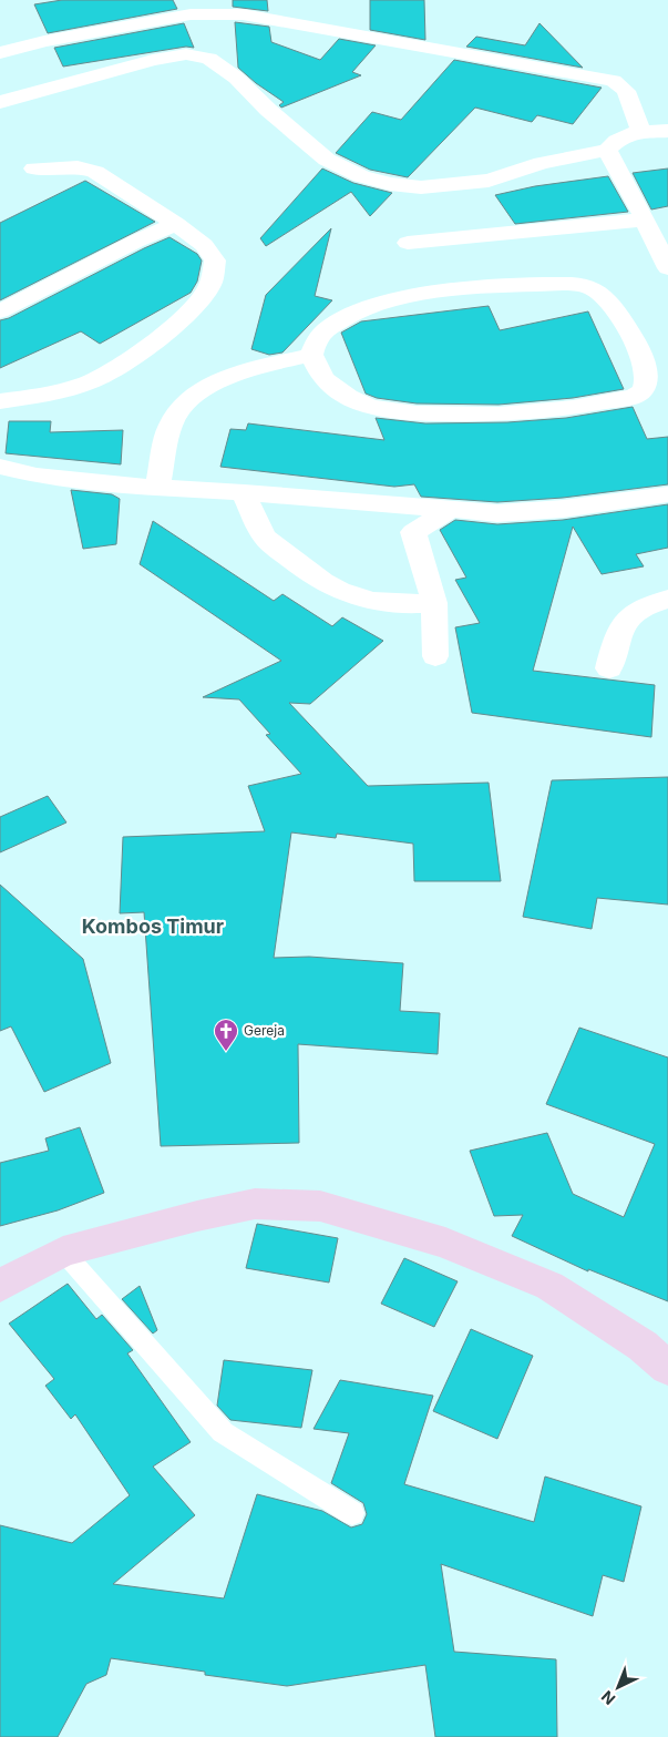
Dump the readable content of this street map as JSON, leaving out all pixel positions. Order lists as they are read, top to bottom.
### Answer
{
  "districts": ["Kombos Timur"],
  "places": {
    "church": ["Gereja"]
  },
  "north": "bottom left"
}
